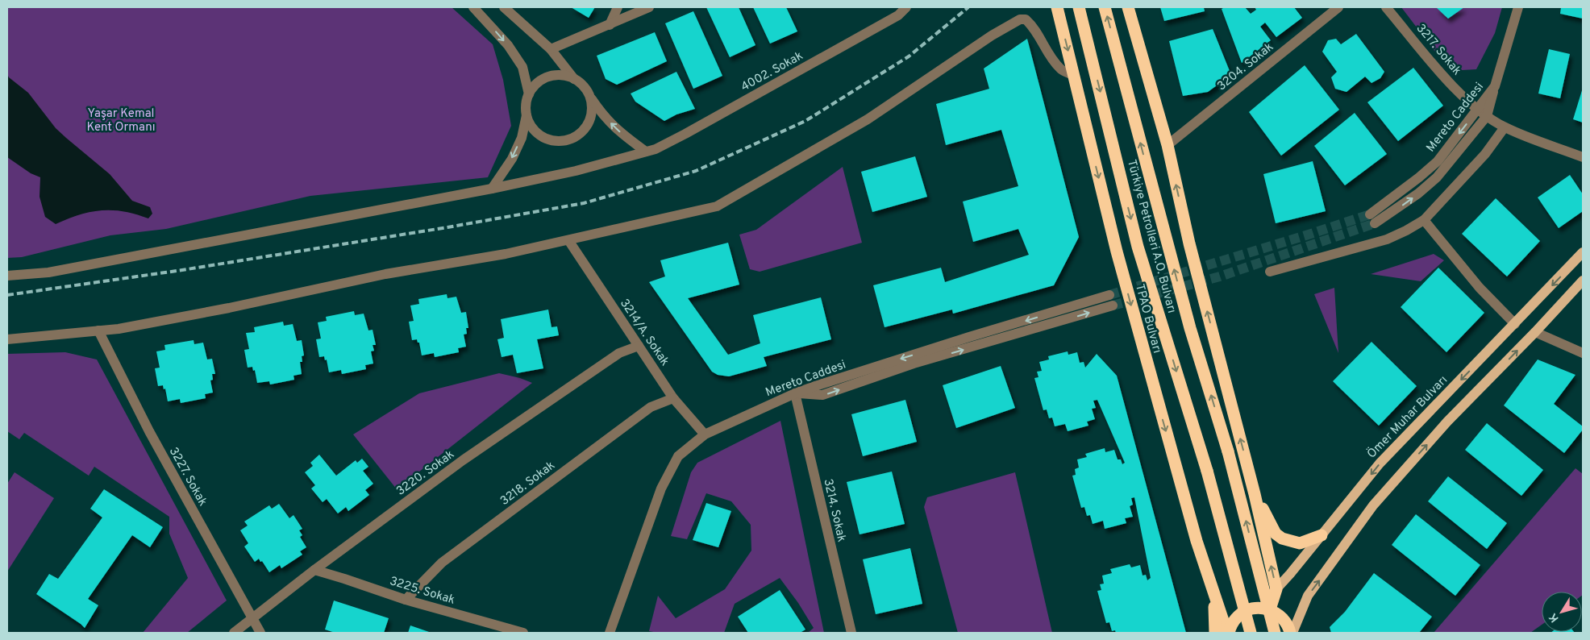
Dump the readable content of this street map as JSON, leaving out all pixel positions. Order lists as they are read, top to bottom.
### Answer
{
  "streets": {
    "highway": ["Türkiye Petrolleri A.O. Bulvarı", "TPAO Bulvarı"],
    "main road": ["Ömer Muhar Bulvarı"],
    "street": [
      "3217. Sokak",
      "3204. Sokak",
      "4002. Sokak",
      "Mereto Caddesi",
      "3214/A. Sokak",
      "3220. Sokak",
      "3227. Sokak",
      "3218. Sokak",
      "3214. Sokak",
      "3225. Sokak"
    ]
  },
  "crossings": [
    ["3217. Sokak", "Mereto Caddesi"],
    ["Mereto Caddesi", "3214/A. Sokak"],
    ["Mereto Caddesi", "3214. Sokak"],
    ["3214/A. Sokak", "3220. Sokak"],
    ["3214/A. Sokak", "3218. Sokak"],
    ["3220. Sokak", "3227. Sokak"],
    ["3220. Sokak", "3225. Sokak"],
    ["3218. Sokak", "3225. Sokak"]
  ],
  "parks": ["Yaşar Kemal Kent Ormanı"],
  "north": "bottom left"
}
